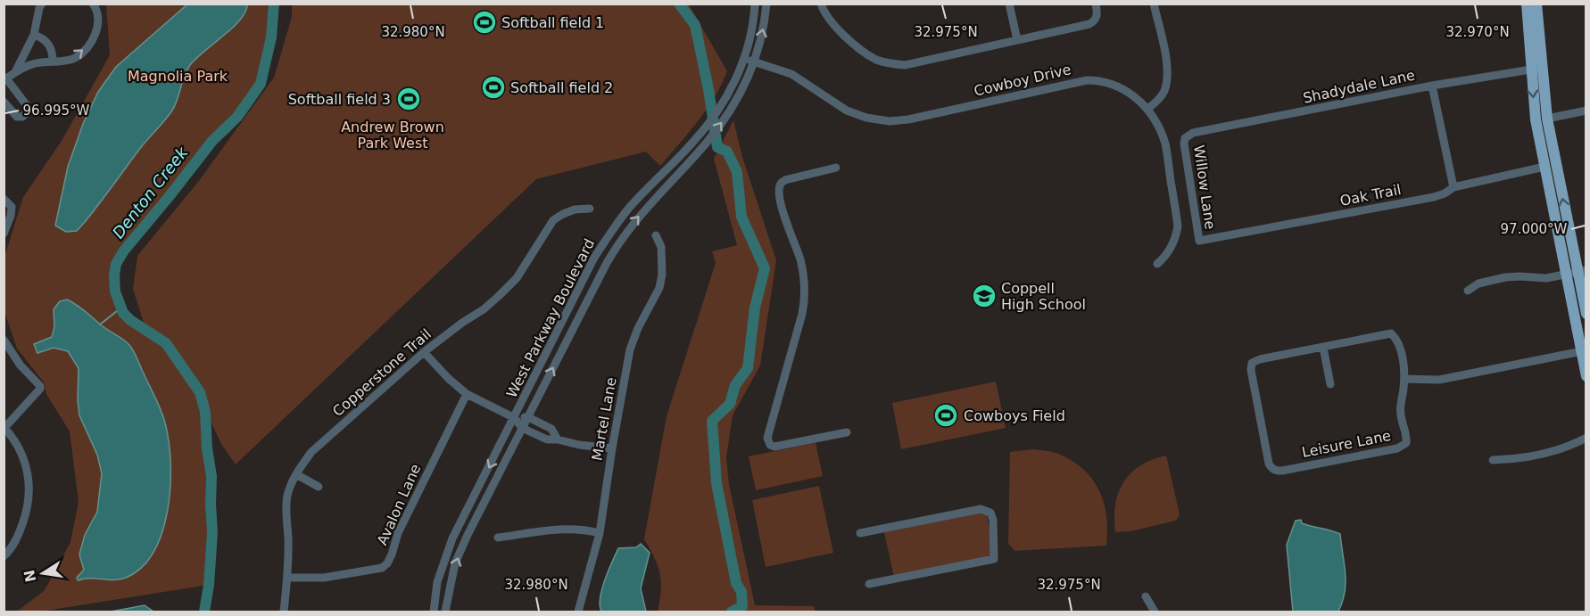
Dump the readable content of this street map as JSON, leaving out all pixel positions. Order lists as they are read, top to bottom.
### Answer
{
  "streets": {
    "street": [
      "Cowboy Drive",
      "Shadydale Lane",
      "Willow Lane",
      "Oak Trail",
      "West Parkway Boulevard",
      "Copperstone Trail",
      "Martel Lane",
      "Leisure Lane",
      "Avalon Lane"
    ]
  },
  "crossings": [
    ["Cowboy Drive", "West Parkway Boulevard"],
    ["Shadydale Lane", "Willow Lane"],
    ["Willow Lane", "Oak Trail"],
    ["Copperstone Trail", "Avalon Lane"]
  ],
  "water": ["Denton Creek"],
  "parks": ["Magnolia Park", "Andrew Brown Park West"],
  "places": {
    "sports": [
      "Softball field 1",
      "Softball field 2",
      "Softball field 3",
      "Cowboys Field"
    ],
    "school or university": ["Coppell High School"]
  },
  "north": "left",
  "coordinates": [
    "32.980°N",
    "32.975°N",
    "32.970°N",
    "96.995°W",
    "97.000°W"
  ]
}
